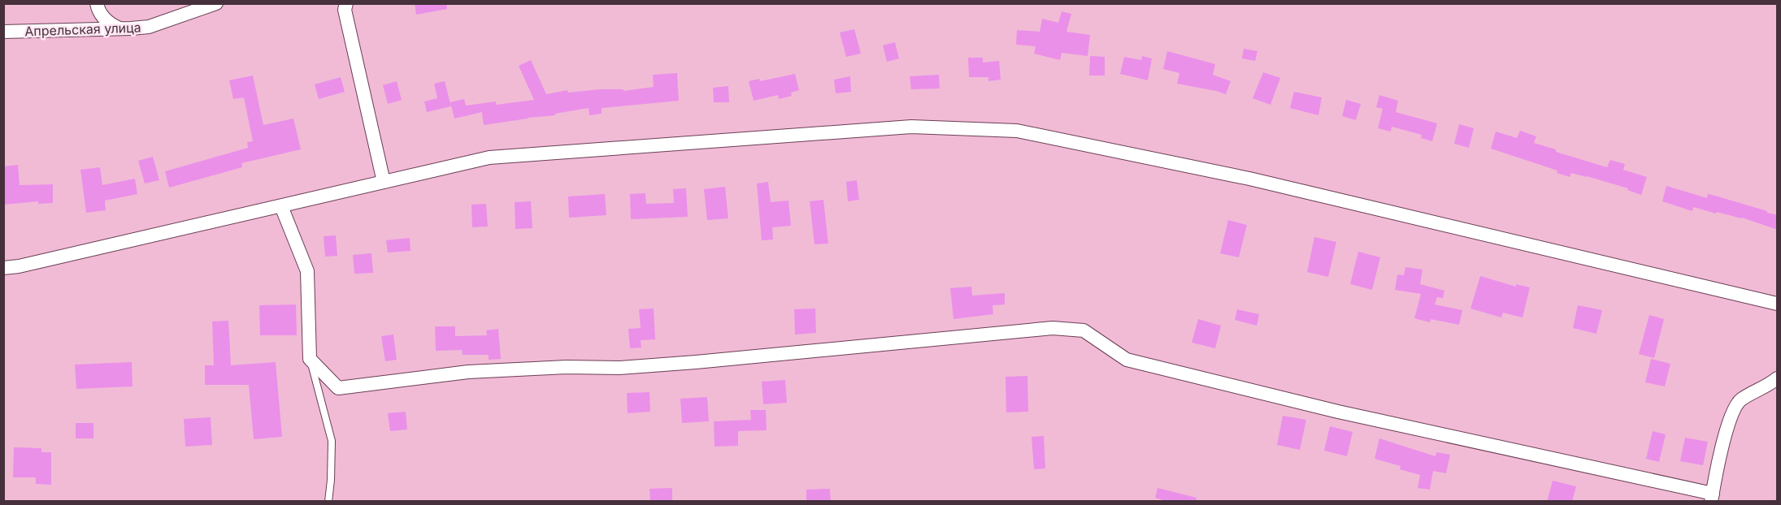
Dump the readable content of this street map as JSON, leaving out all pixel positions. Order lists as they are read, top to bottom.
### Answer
{
  "streets": {
    "street": ["Апрельская улица"]
  }
}
